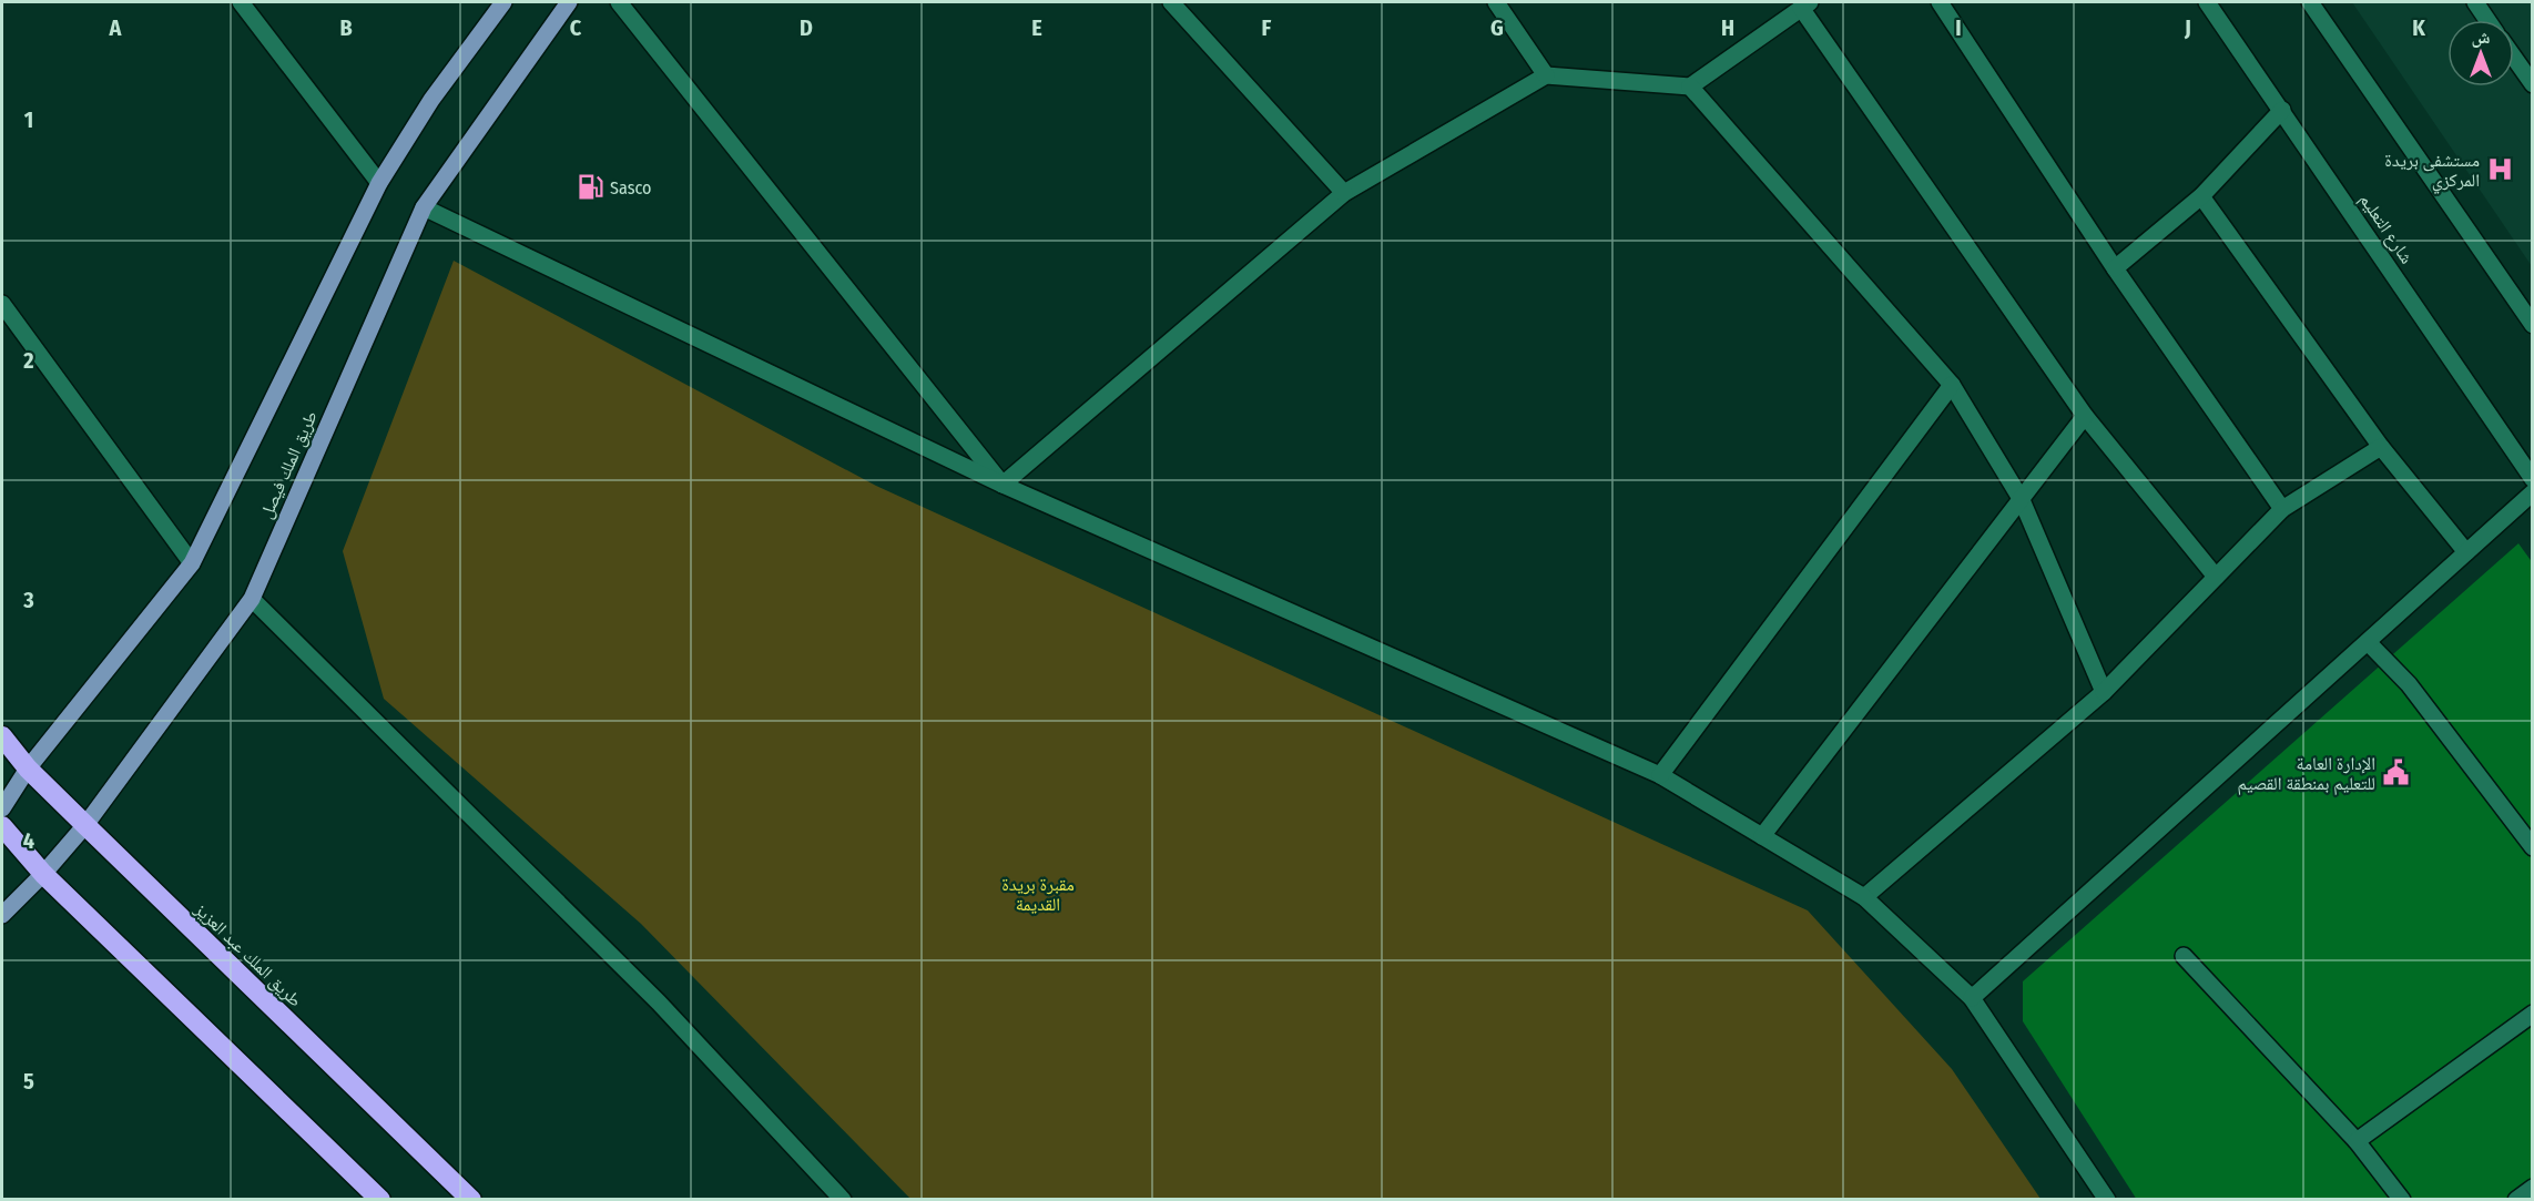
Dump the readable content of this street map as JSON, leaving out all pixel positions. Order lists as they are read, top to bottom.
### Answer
{
  "streets": {
    "highway": ["طريق الملك عبد العزيز"],
    "main road": ["طريق الملك فيصل"],
    "street": ["شارع التعليم"]
  },
  "crossings": [
    ["طريق الملك فيصل", "طريق الملك عبد العزيز"]
  ],
  "parks": ["مقبرة بريدة القديمة"],
  "places": {
    "hospital": ["مستشفى بريدة المركزي"],
    "fuel station": ["Sasco"],
    "public building": ["الإدارة العامة للتعليم بمنطقة القصيم"]
  },
  "north": "top",
  "grid": {
    "columns": [
      "A",
      "B",
      "C",
      "D",
      "E",
      "F",
      "G",
      "H",
      "I",
      "J",
      "K"
    ],
    "rows": [
      "1",
      "2",
      "3",
      "4",
      "5"
    ]
  }
}
